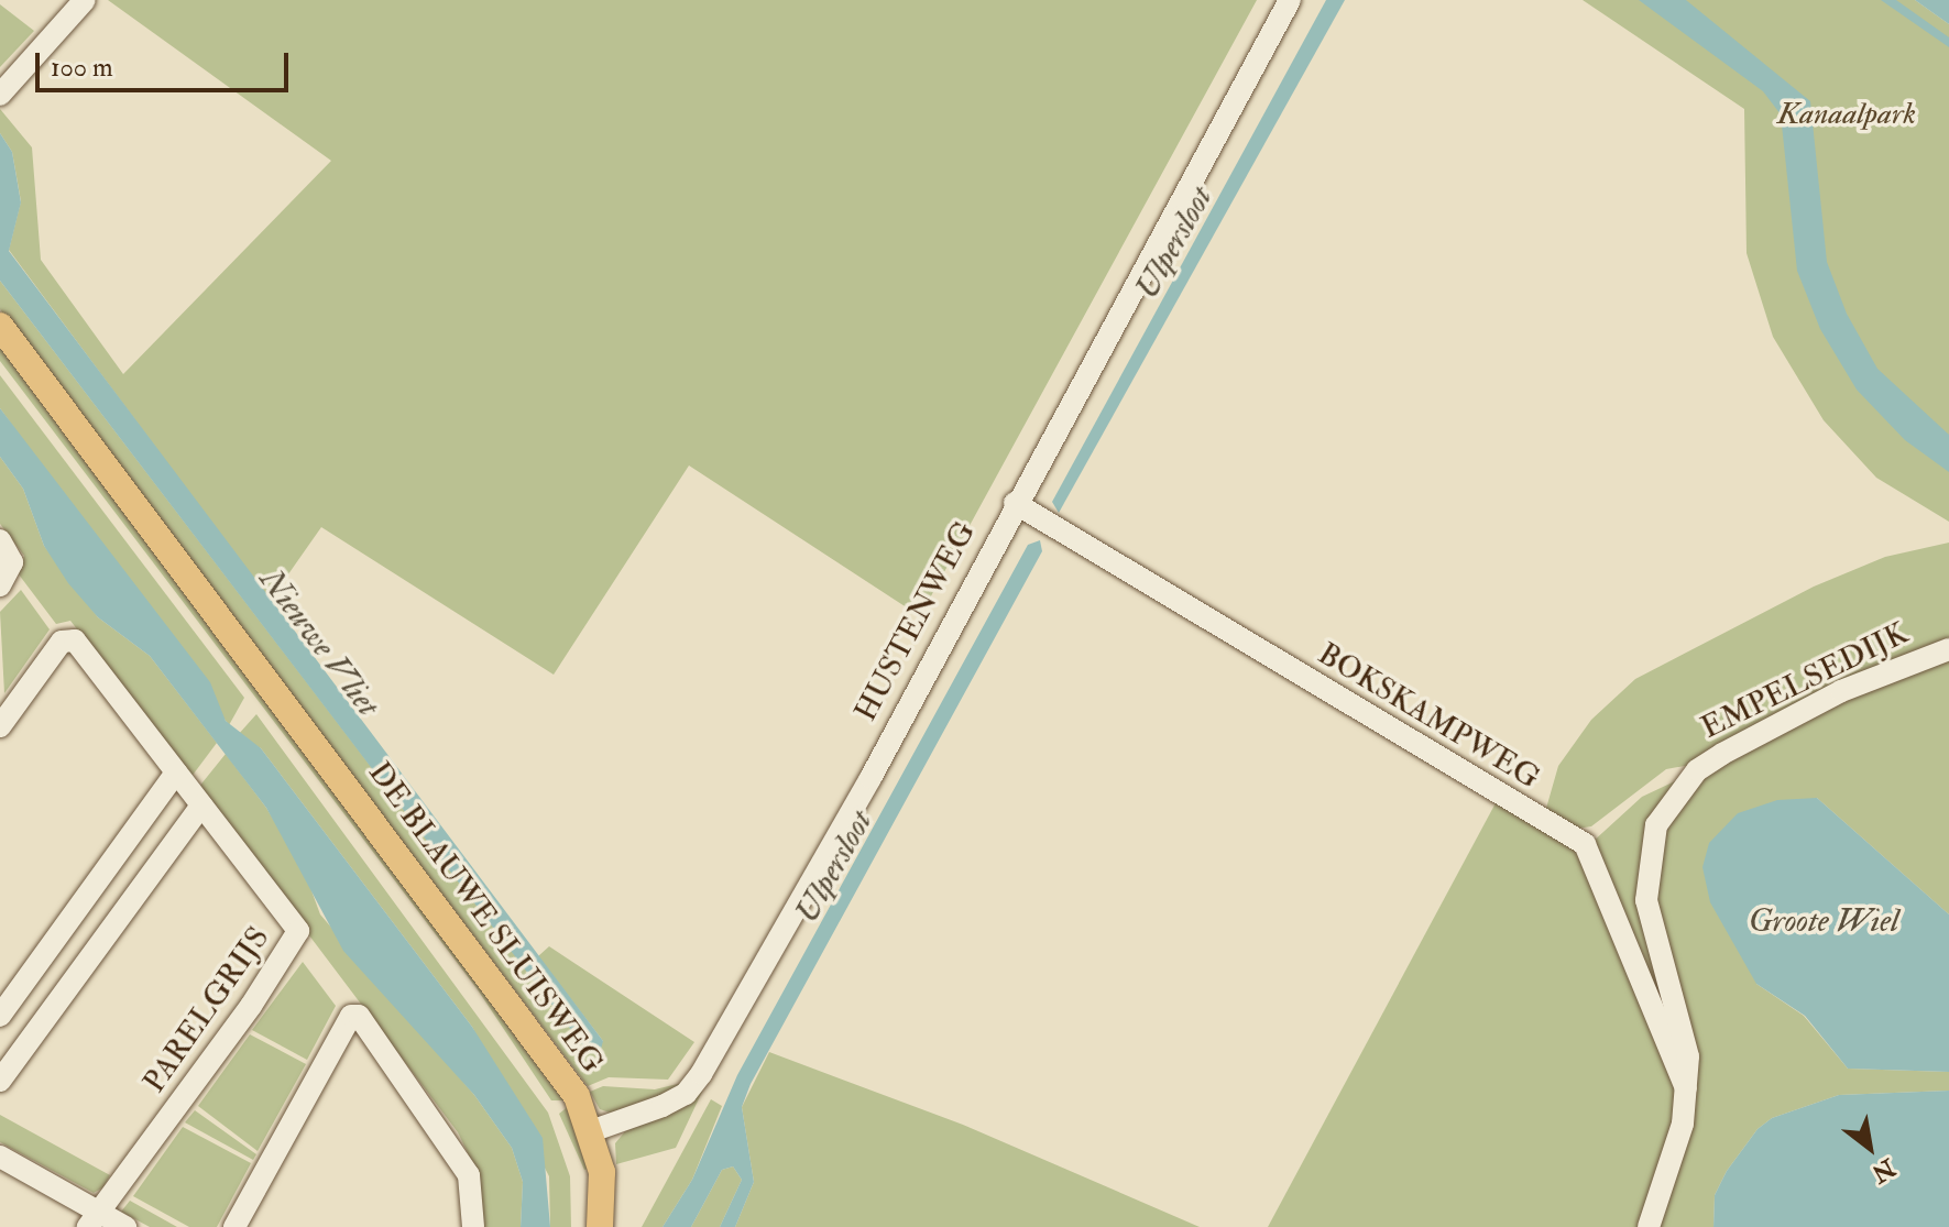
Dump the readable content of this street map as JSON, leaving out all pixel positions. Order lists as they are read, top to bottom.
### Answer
{
  "streets": {
    "main road": ["DE BLAUWE SLUISWEG"],
    "street": [
      "HUSTENWEG",
      "EMPELSEDIJK",
      "BOKSKAMPWEG",
      "PARELGRIJS"
    ]
  },
  "crossings": [
    ["HUSTENWEG", "BOKSKAMPWEG"],
    ["HUSTENWEG", "DE BLAUWE SLUISWEG"],
    ["EMPELSEDIJK", "BOKSKAMPWEG"]
  ],
  "water": ["Ulpersloot", "Nieuwe Vliet", "Groote Wiel"],
  "parks": ["Kanaalpark"],
  "scale_bar": "100 m",
  "north": "bottom right"
}
